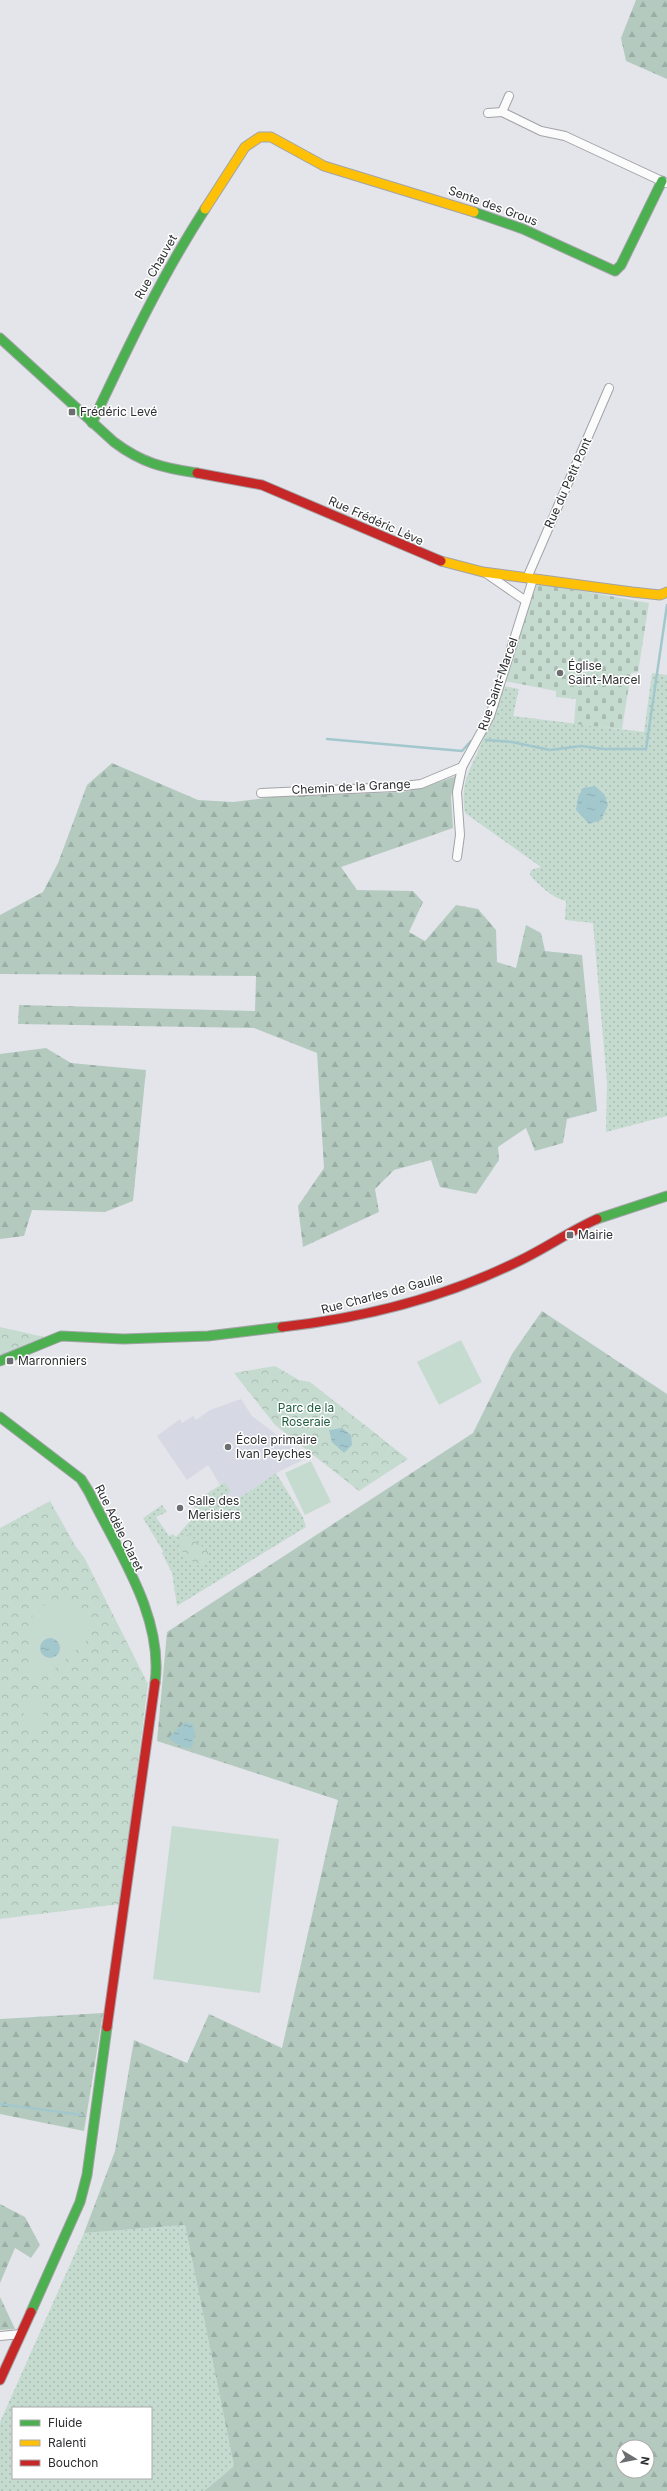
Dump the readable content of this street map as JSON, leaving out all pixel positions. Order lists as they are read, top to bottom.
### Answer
{
  "streets": {
    "street": [
      "Sente des Grous",
      "Rue Chauvet",
      "Rue du Petit Pont",
      "Rue Frédéric Lève",
      "Rue Saint-Marcel",
      "Chemin de la Grange",
      "Rue Charles de Gaulle",
      "Rue Adèle Claret"
    ]
  },
  "crossings": [
    ["Sente des Grous", "Rue Chauvet"],
    ["Rue Chauvet", "Rue Frédéric Lève"],
    ["Rue du Petit Pont", "Rue Frédéric Lève"],
    ["Rue du Petit Pont", "Rue Saint-Marcel"],
    ["Rue Frédéric Lève", "Rue Saint-Marcel"],
    ["Rue Saint-Marcel", "Chemin de la Grange"]
  ],
  "parks": ["Parc de la Roseraie"],
  "places": {
    "transit": ["Frédéric Levé", "Mairie", "Marronniers"],
    "other": ["Église Saint-Marcel", "École primaire Ivan Peyches", "Salle des Merisiers"]
  },
  "legend": ["Fluide", "Ralenti", "Bouchon"],
  "north": "right"
}
